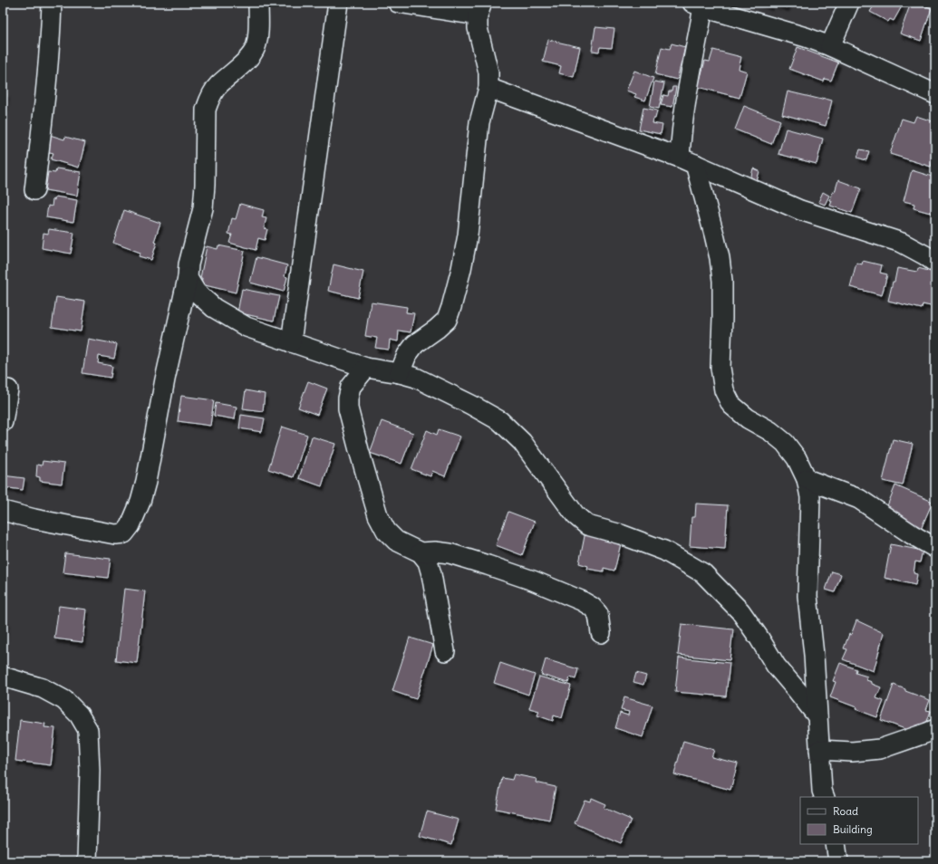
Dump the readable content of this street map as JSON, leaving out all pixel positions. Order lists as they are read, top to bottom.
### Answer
{
  "legend": ["Road", "Building"]
}
